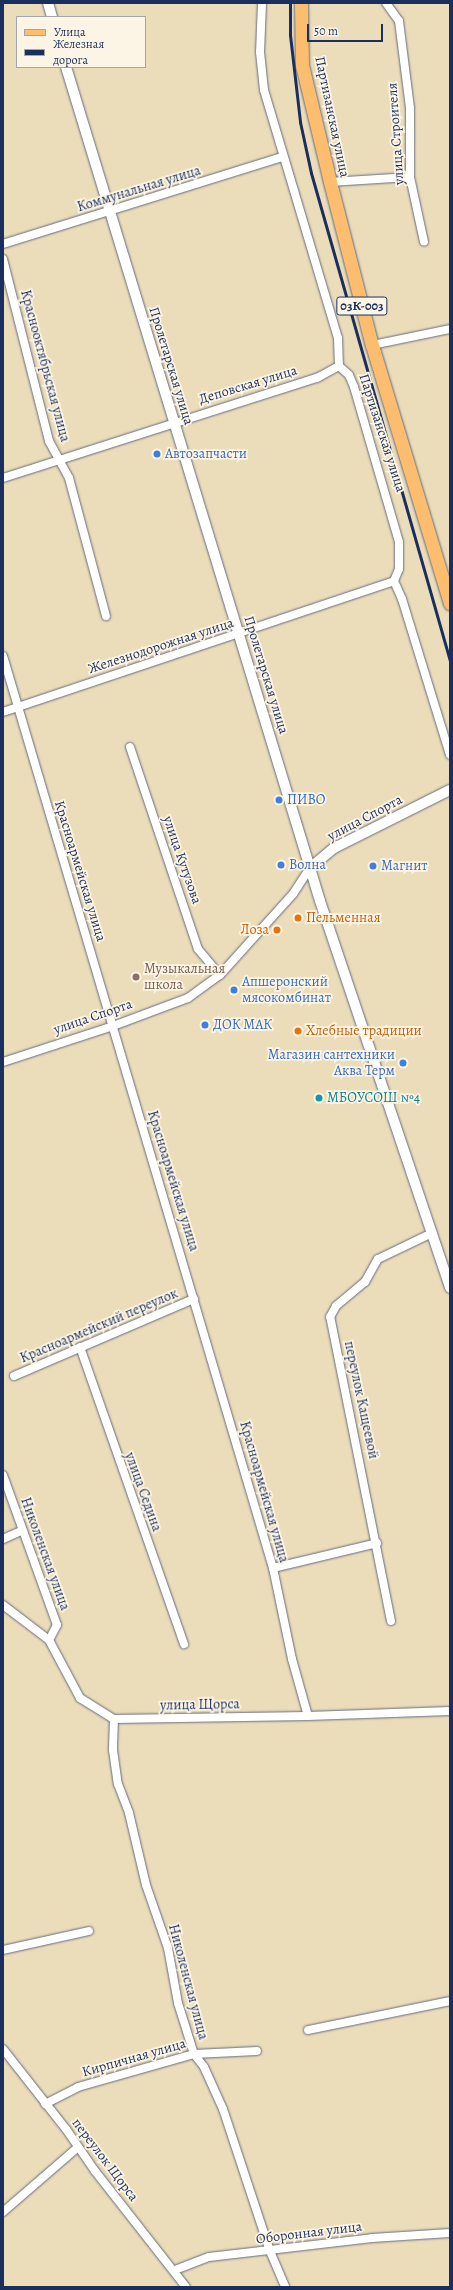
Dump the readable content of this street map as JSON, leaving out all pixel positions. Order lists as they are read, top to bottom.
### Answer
{
  "streets": {
    "main road": ["Партизанская улица", "03К-003"],
    "street": [
      "улица Строителя",
      "Коммунальная улица",
      "Краснооктябрьская улица",
      "Пролетарская улица",
      "Деповская улица",
      "Железнодорожная улица",
      "улица Спорта",
      "улица Кутузова",
      "Красноармейская улица",
      "Красноармейский переулок",
      "переулок Кащеевой",
      "улица Седина",
      "Николенская улица",
      "улица Щорса",
      "Кирпичная улица",
      "переулок Щорса",
      "Оборонная улица"
    ]
  },
  "crossings": [
    ["Партизанская улица", "Коммунальная улица"],
    ["Партизанская улица", "Деповская улица"],
    ["Партизанская улица", "Железнодорожная улица"],
    ["Коммунальная улица", "Пролетарская улица"],
    ["Краснооктябрьская улица", "Деповская улица"],
    ["Пролетарская улица", "Деповская улица"],
    ["Пролетарская улица", "Железнодорожная улица"],
    ["Пролетарская улица", "улица Спорта"],
    ["Пролетарская улица", "переулок Кащеевой"],
    ["Железнодорожная улица", "Красноармейская улица"],
    ["улица Спорта", "улица Кутузова"],
    ["улица Спорта", "Красноармейская улица"],
    ["Красноармейская улица", "Красноармейский переулок"],
    ["Красноармейская улица", "улица Щорса"],
    ["Красноармейский переулок", "улица Седина"],
    ["Николенская улица", "улица Щорса"],
    ["Николенская улица", "Кирпичная улица"],
    ["Николенская улица", "Оборонная улица"],
    ["Кирпичная улица", "переулок Щорса"],
    ["переулок Щорса", "Оборонная улица"]
  ],
  "places": [
    "Автозапчасти",
    "ПИВО",
    "Волна",
    "Магнит",
    "Пельменная",
    "Лоза",
    "Музыкальная школа",
    "Апшеронский мясокомбинат",
    "ДОК МАК",
    "Хлебные традиции",
    "Магазин сантехники Аква Терм",
    "МБОУСОШ №4"
  ],
  "legend": ["Улица", "Железная дорога"],
  "scale_bar": "50 m"
}
